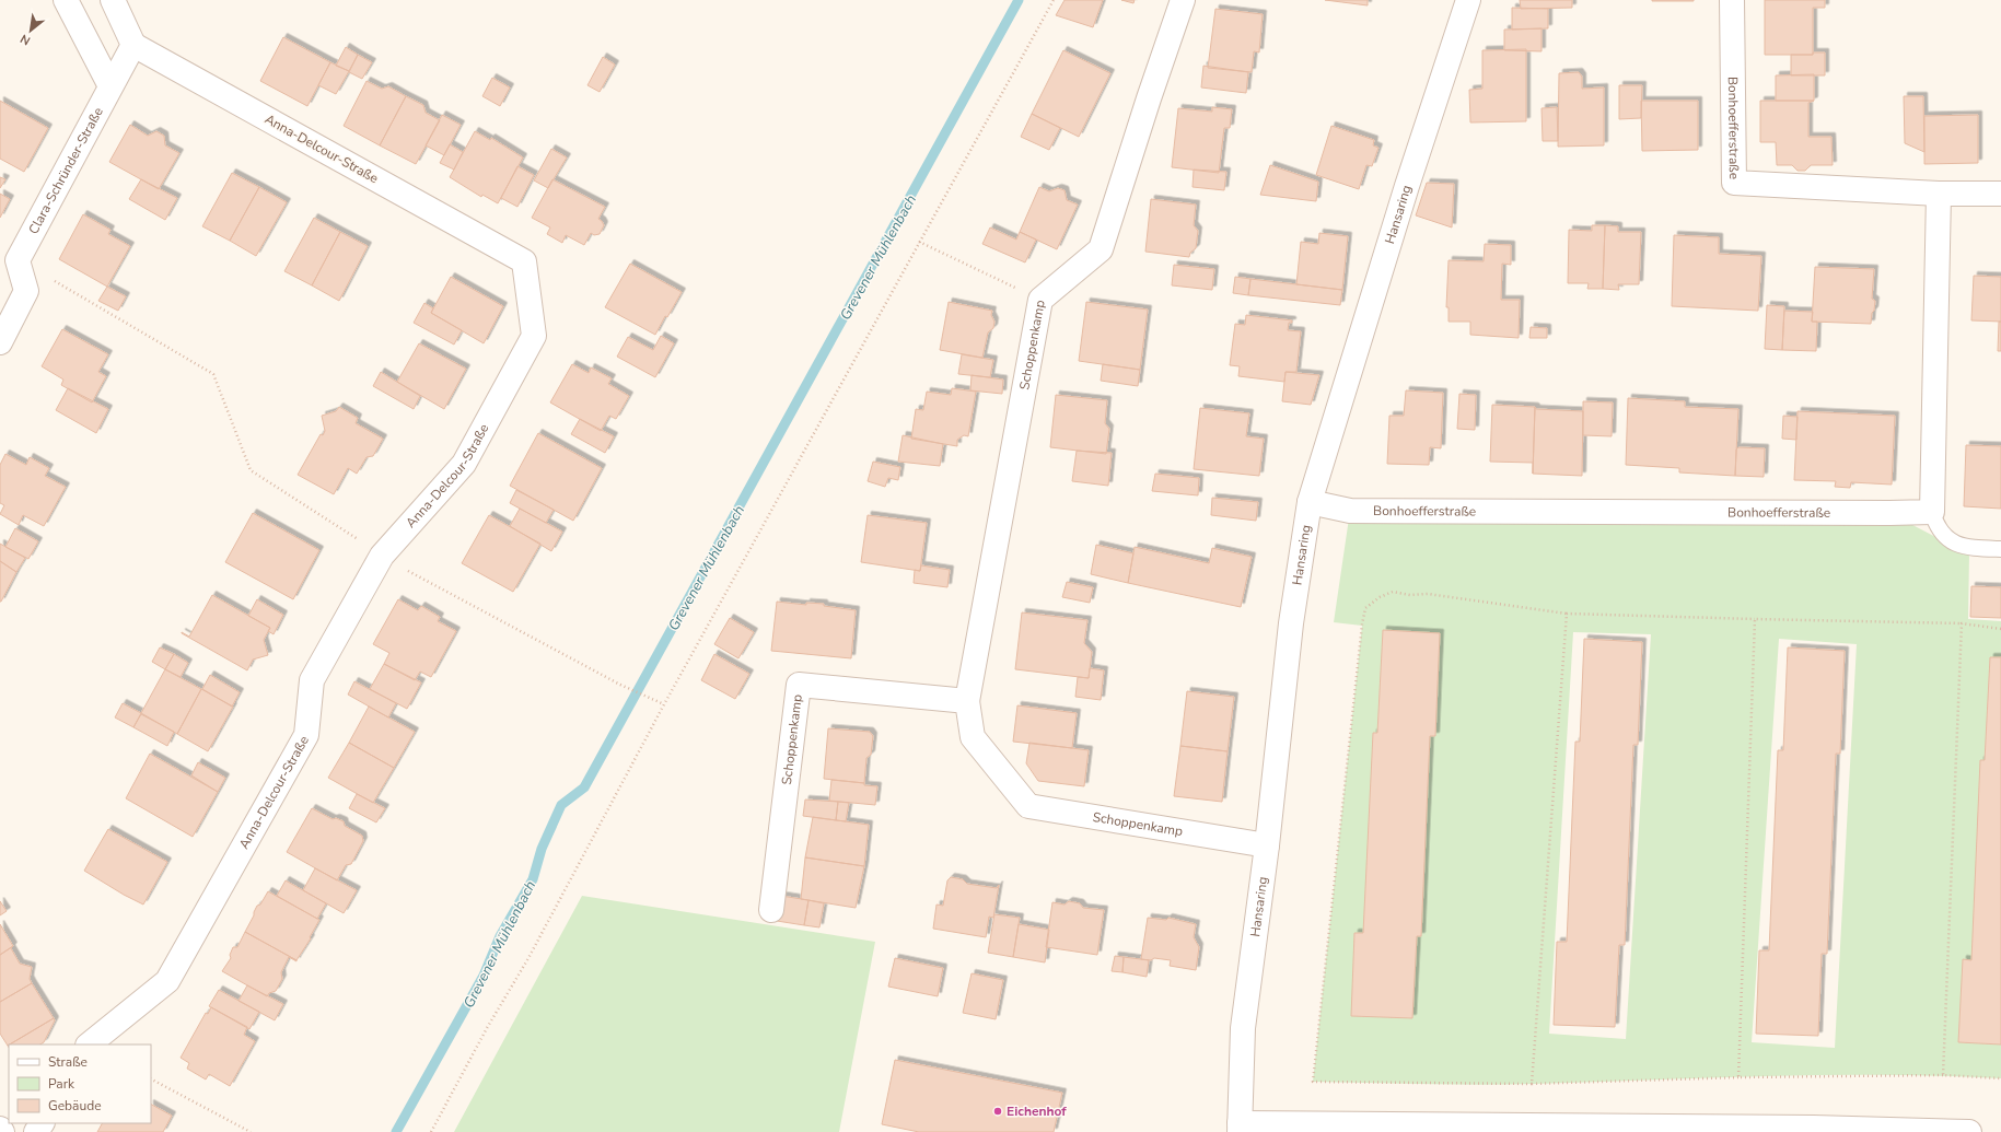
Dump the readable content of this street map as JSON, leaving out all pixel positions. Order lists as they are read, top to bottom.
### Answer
{
  "streets": {
    "street": [
      "Bonhoefferstraße",
      "Anna-Delcour-Straße",
      "Clara-Schründer-Straße",
      "Hansaring",
      "Schoppenkamp"
    ]
  },
  "crossings": [
    ["Bonhoefferstraße", "Hansaring"],
    ["Anna-Delcour-Straße", "Clara-Schründer-Straße"],
    ["Hansaring", "Schoppenkamp"]
  ],
  "water": ["Grevener Mühlenbach"],
  "places": ["Eichenhof"],
  "legend": ["Straße", "Park", "Gebäude"],
  "north": "bottom left"
}
